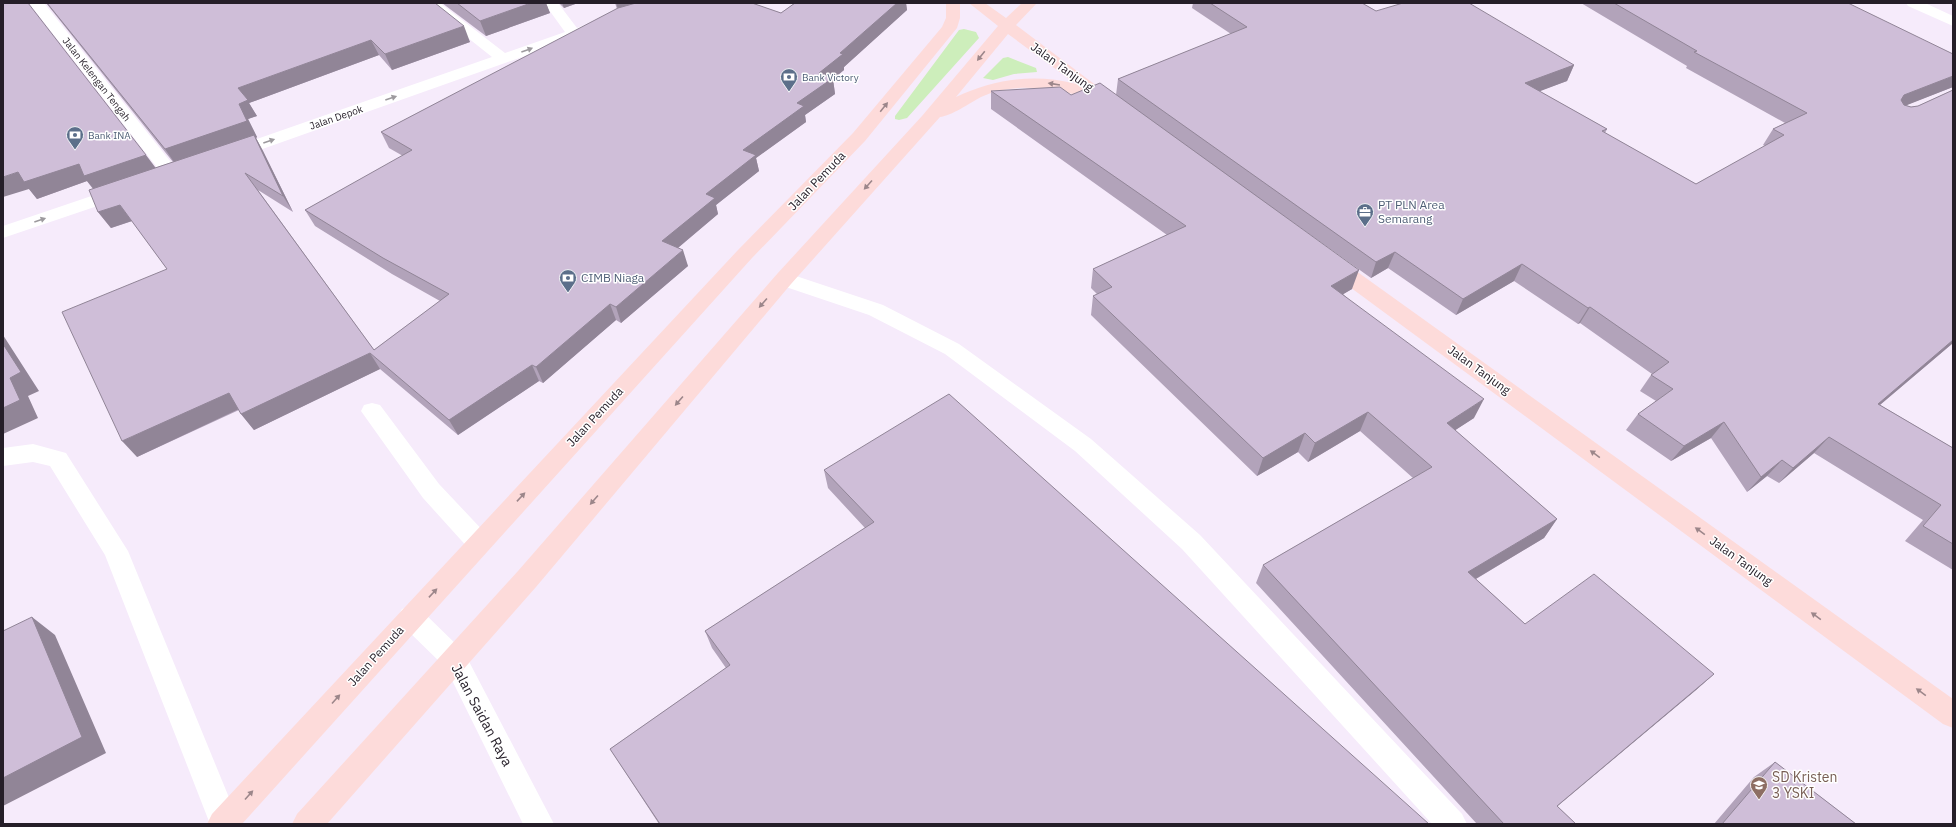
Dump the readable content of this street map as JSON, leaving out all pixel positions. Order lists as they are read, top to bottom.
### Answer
{
  "streets": {
    "main road": ["Jalan Tanjung", "Jalan Pemuda"],
    "street": ["Jalan Kelengan Tengah", "Jalan Depok", "Jalan Saidan Raya"]
  },
  "crossings": [
    ["Jalan Pemuda", "Jalan Saidan Raya"]
  ],
  "one_way": ["Jalan Tanjung", "Jalan Depok"],
  "places": {
    "bank": ["Bank Victory", "Bank INA", "CIMB Niaga"],
    "office": ["PT PLN Area Semarang"],
    "school or university": ["SD Kristen 3 YSKI"]
  }
}
